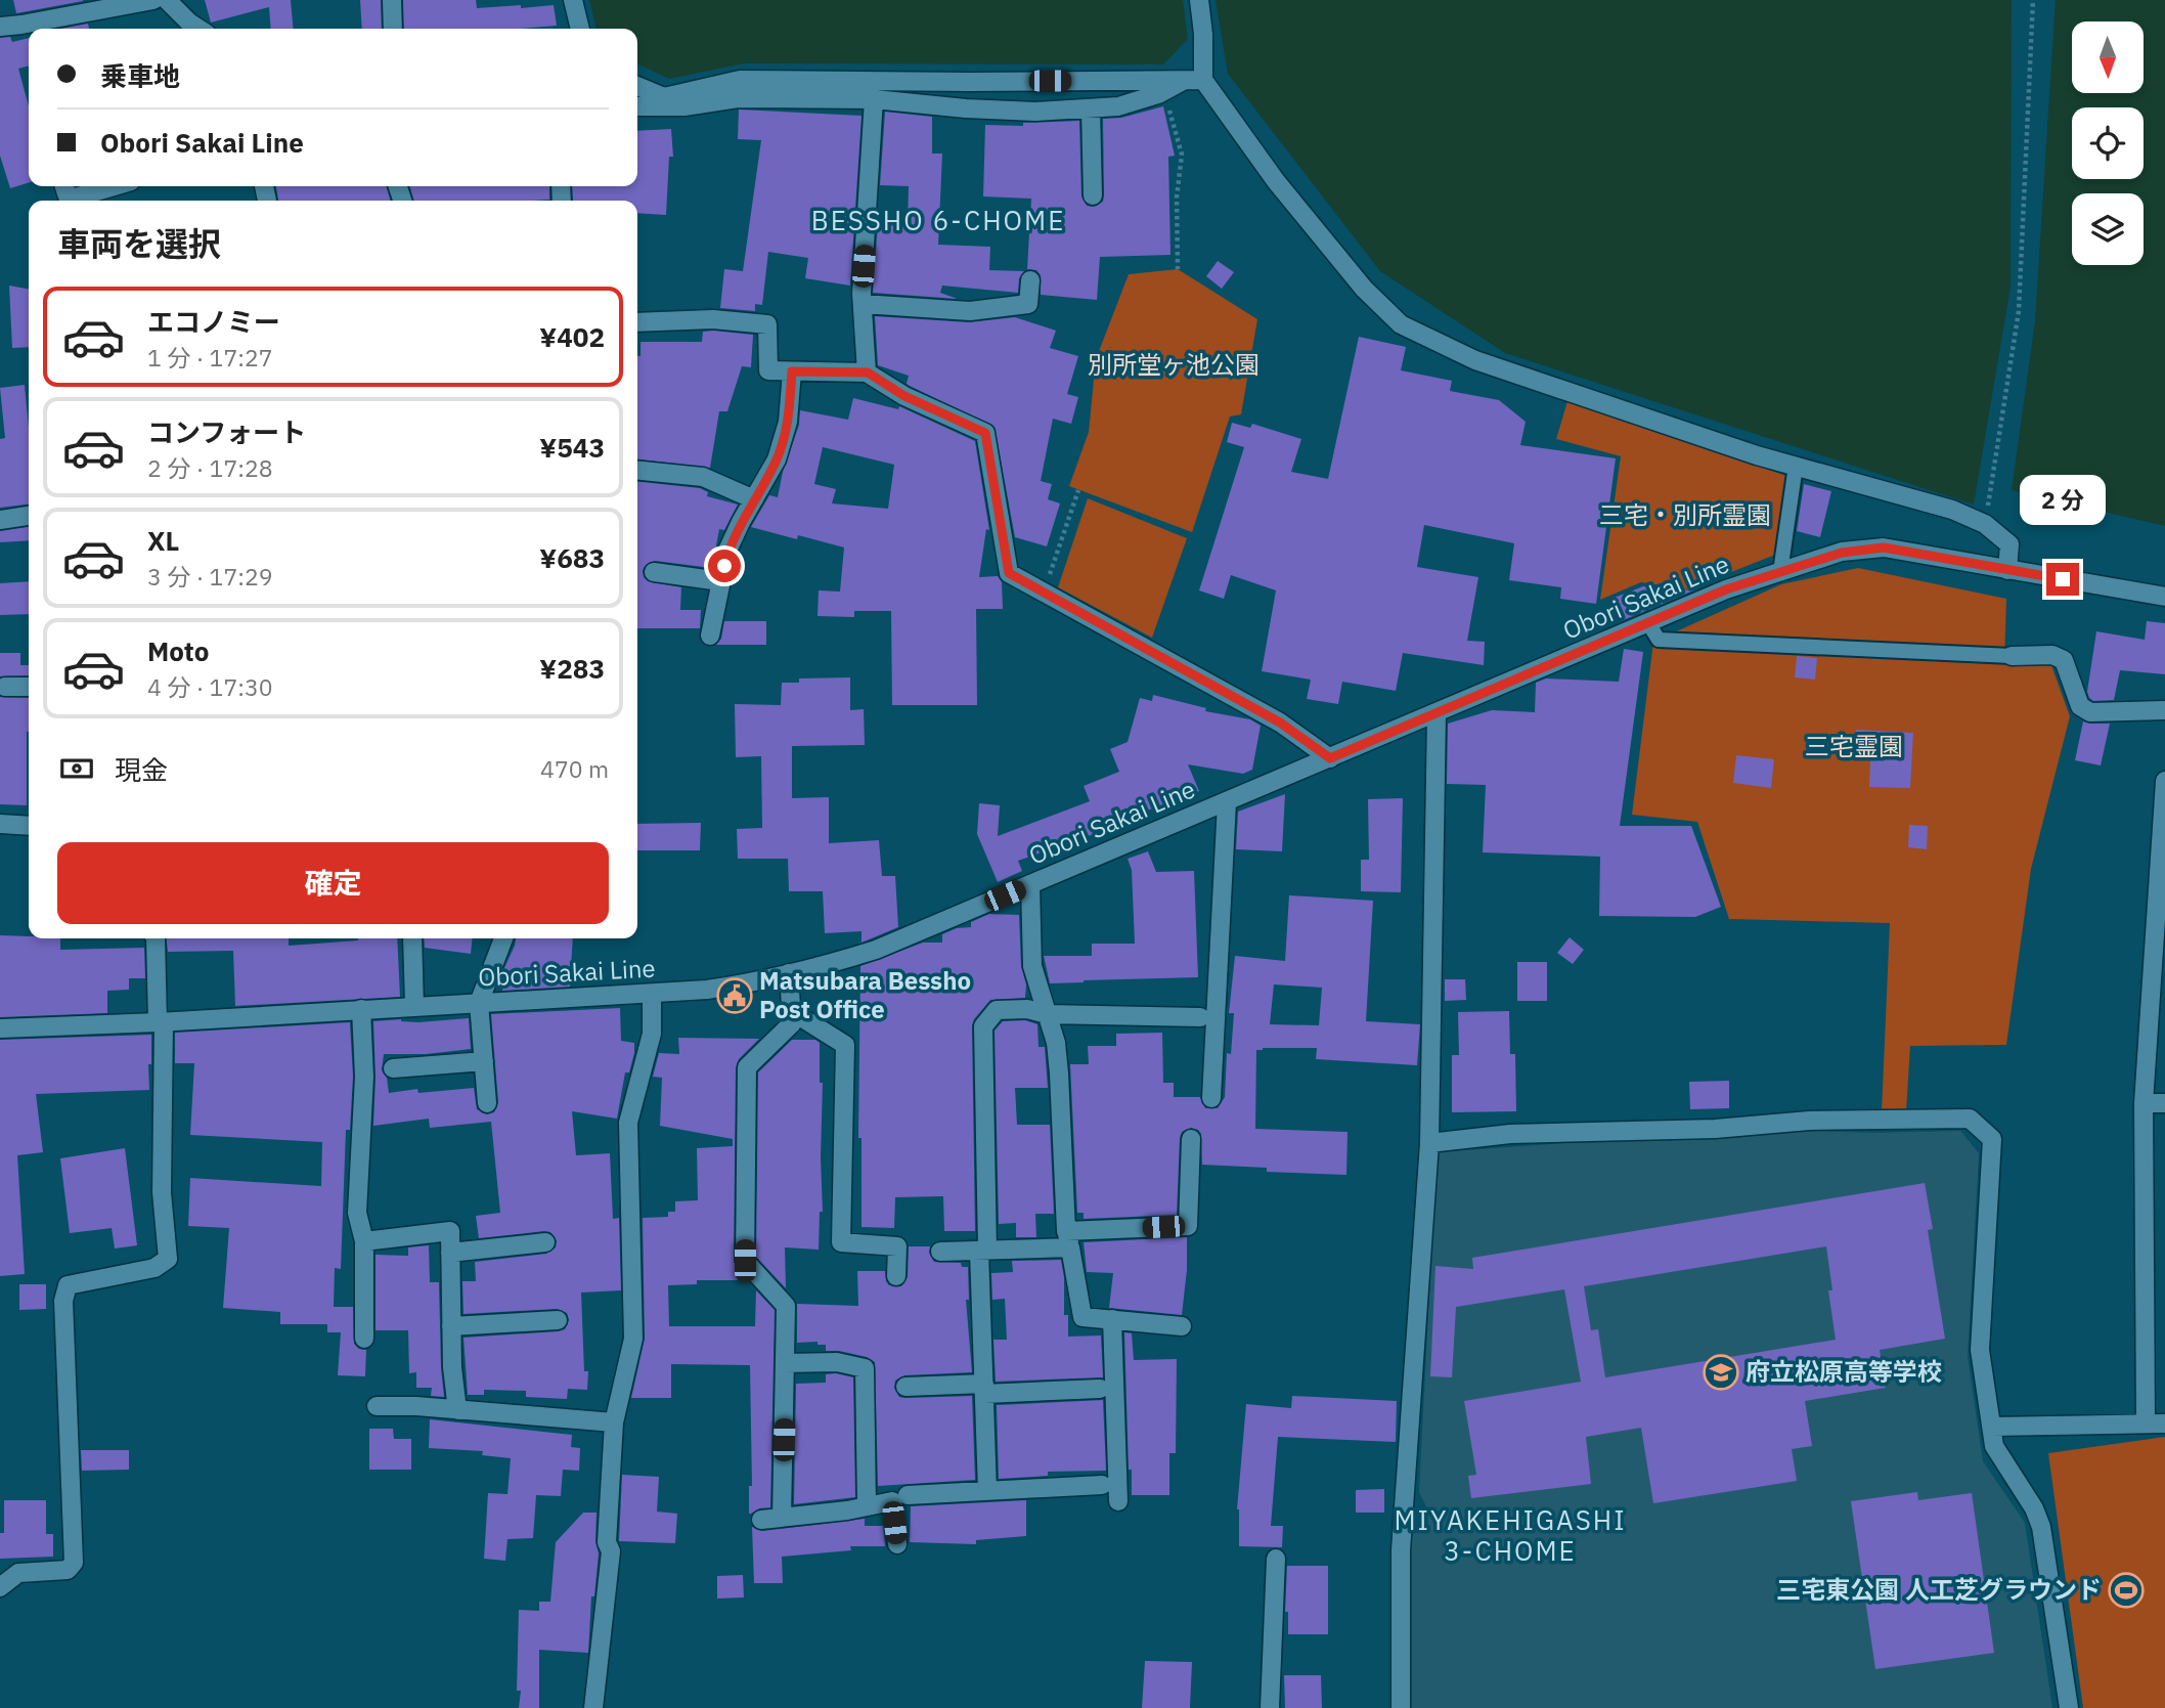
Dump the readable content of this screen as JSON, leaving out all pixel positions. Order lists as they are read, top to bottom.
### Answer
{
  "streets": {
    "street": ["Obori Sakai Line"]
  },
  "districts": ["BESSHO 6-CHOME", "MIYAKEHIGASHI 3-CHOME"],
  "parks": ["別所堂ヶ池公園", "三宅・別所霊園", "三宅霊園"],
  "places": {
    "public building": ["Matsubara Bessho Post Office"],
    "school or university": ["府立松原高等学校"],
    "sports": ["三宅東公園 人工芝グラウンド"]
  },
  "north": "bottom",
  "page": {
    "banner": ["乗車地", "Obori Sakai Line"],
    "heading": "車両を選択",
    "list": [
      {
        "name": "エコノミー",
        "note": "1 分 · 17:27",
        "value": "¥402"
      },
      {
        "name": "コンフォート",
        "note": "2 分 · 17:28",
        "value": "¥543"
      },
      {
        "name": "XL",
        "note": "3 分 · 17:29",
        "value": "¥683"
      },
      {
        "name": "Moto",
        "note": "4 分 · 17:30",
        "value": "¥283"
      }
    ],
    "bubble": "2 分",
    "pay": ["現金", "470 m"],
    "buttons": "確定"
  }
}
